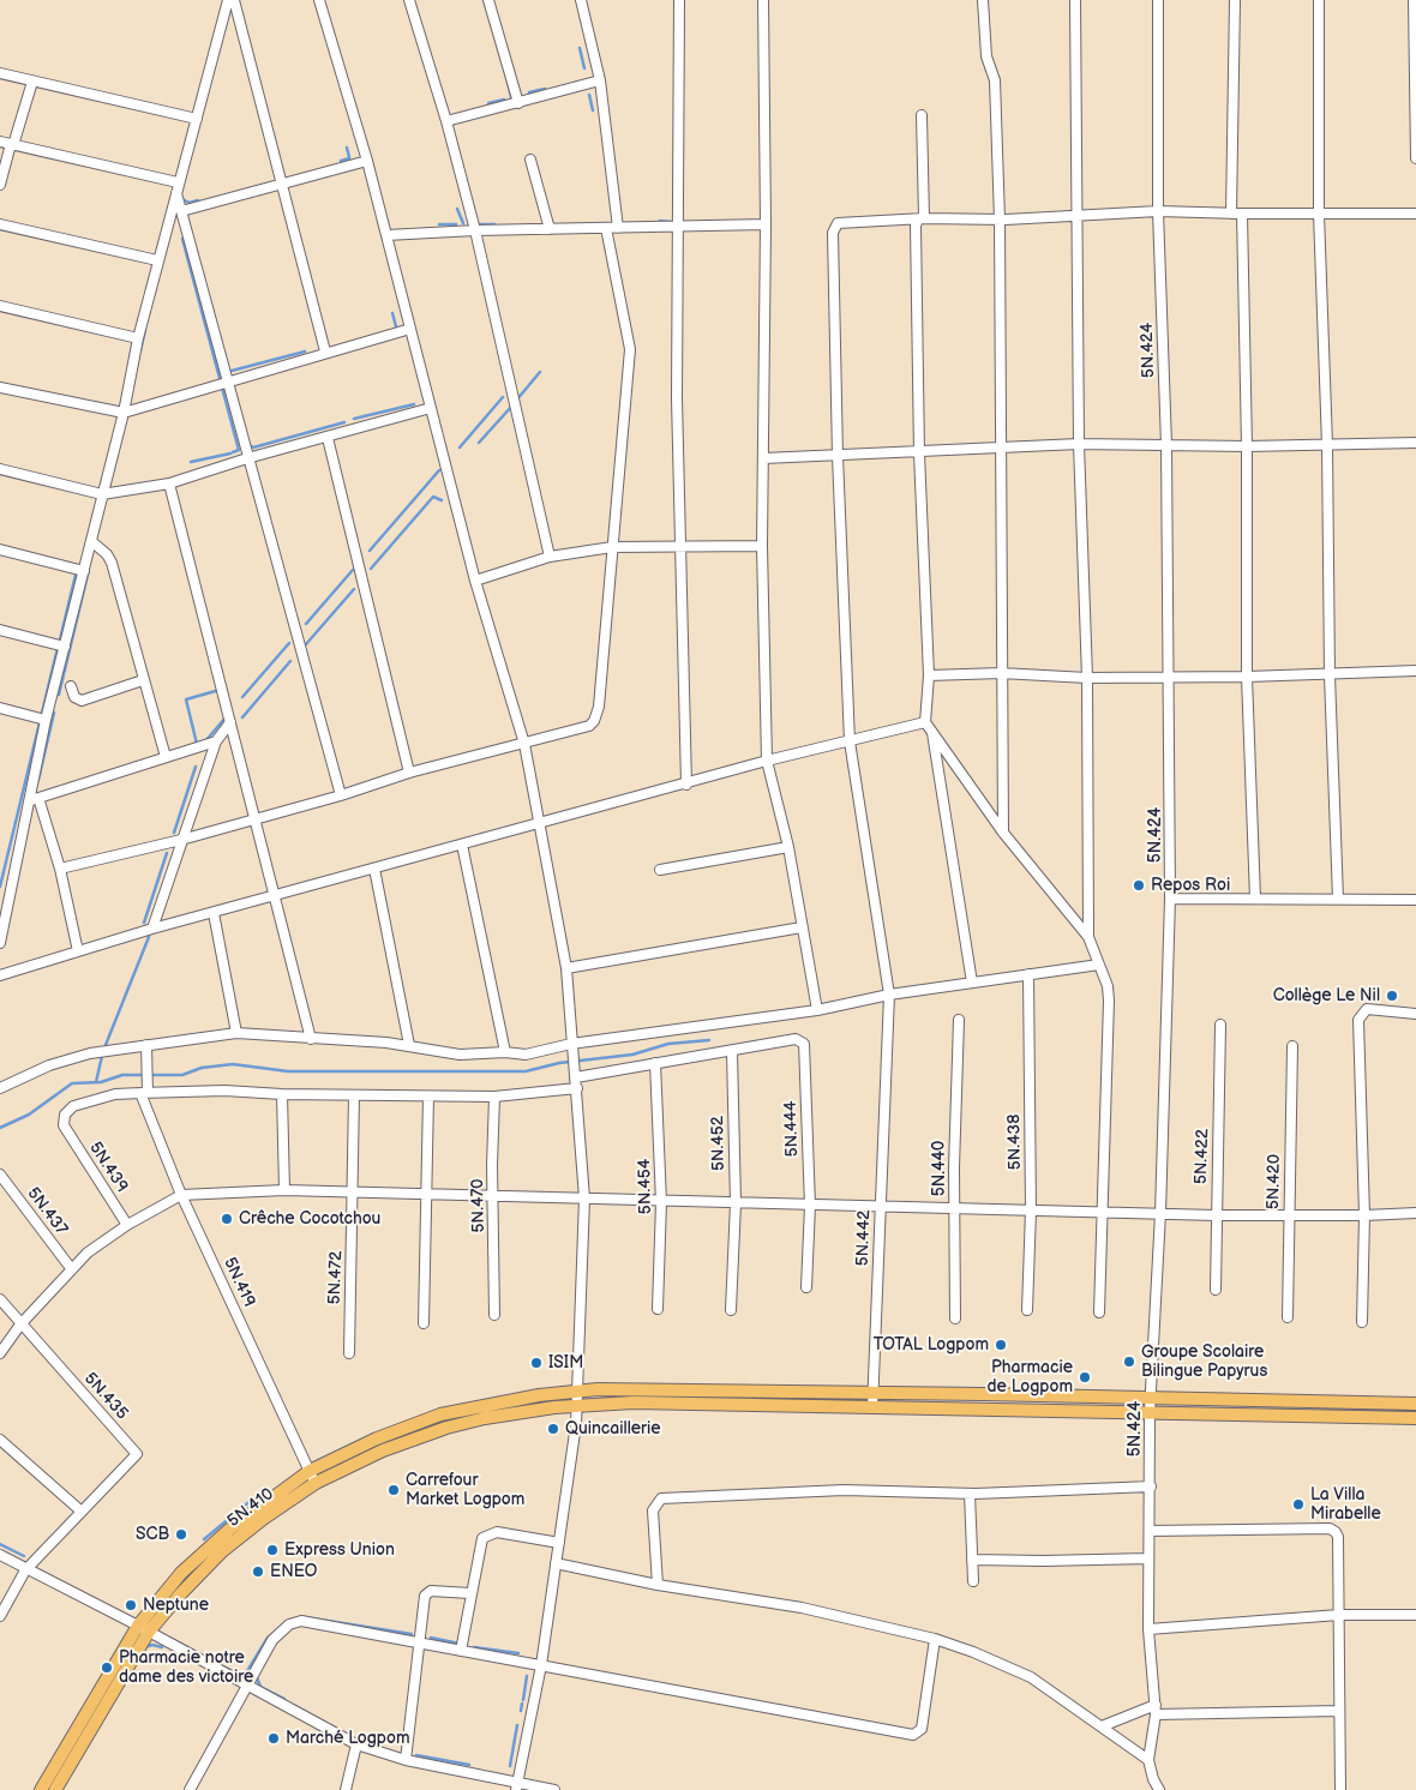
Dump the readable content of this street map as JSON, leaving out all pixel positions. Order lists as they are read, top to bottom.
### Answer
{
  "streets": {
    "main road": ["5N.410"],
    "street": [
      "5N.424",
      "5N.444",
      "5N.438",
      "5N.452",
      "5N.422",
      "5N.439",
      "5N.440",
      "5N.420",
      "5N.454",
      "5N.470",
      "5N.437",
      "5N.442",
      "5N.472",
      "5N.419",
      "5N.435"
    ]
  },
  "crossings": [
    ["5N.424", "5N.410"],
    ["5N.444", "5N.452"],
    ["5N.439", "5N.419"],
    ["5N.442", "5N.410"],
    ["5N.419", "5N.410"]
  ],
  "places": [
    "Repos Roi",
    "Collège Le Nil",
    "Crêche Cocotchou",
    "TOTAL Logpom",
    "Groupe Scolaire Bilingue Papyrus",
    "ISIM",
    "Pharmacie de Logpom",
    "Quincaillerie",
    "Carrefour Market Logpom",
    "La Villa Mirabelle",
    "SCB",
    "Express Union",
    "ENEO",
    "Neptune",
    "Pharmacie notre dame des victoire",
    "Marché Logpom"
  ]
}
